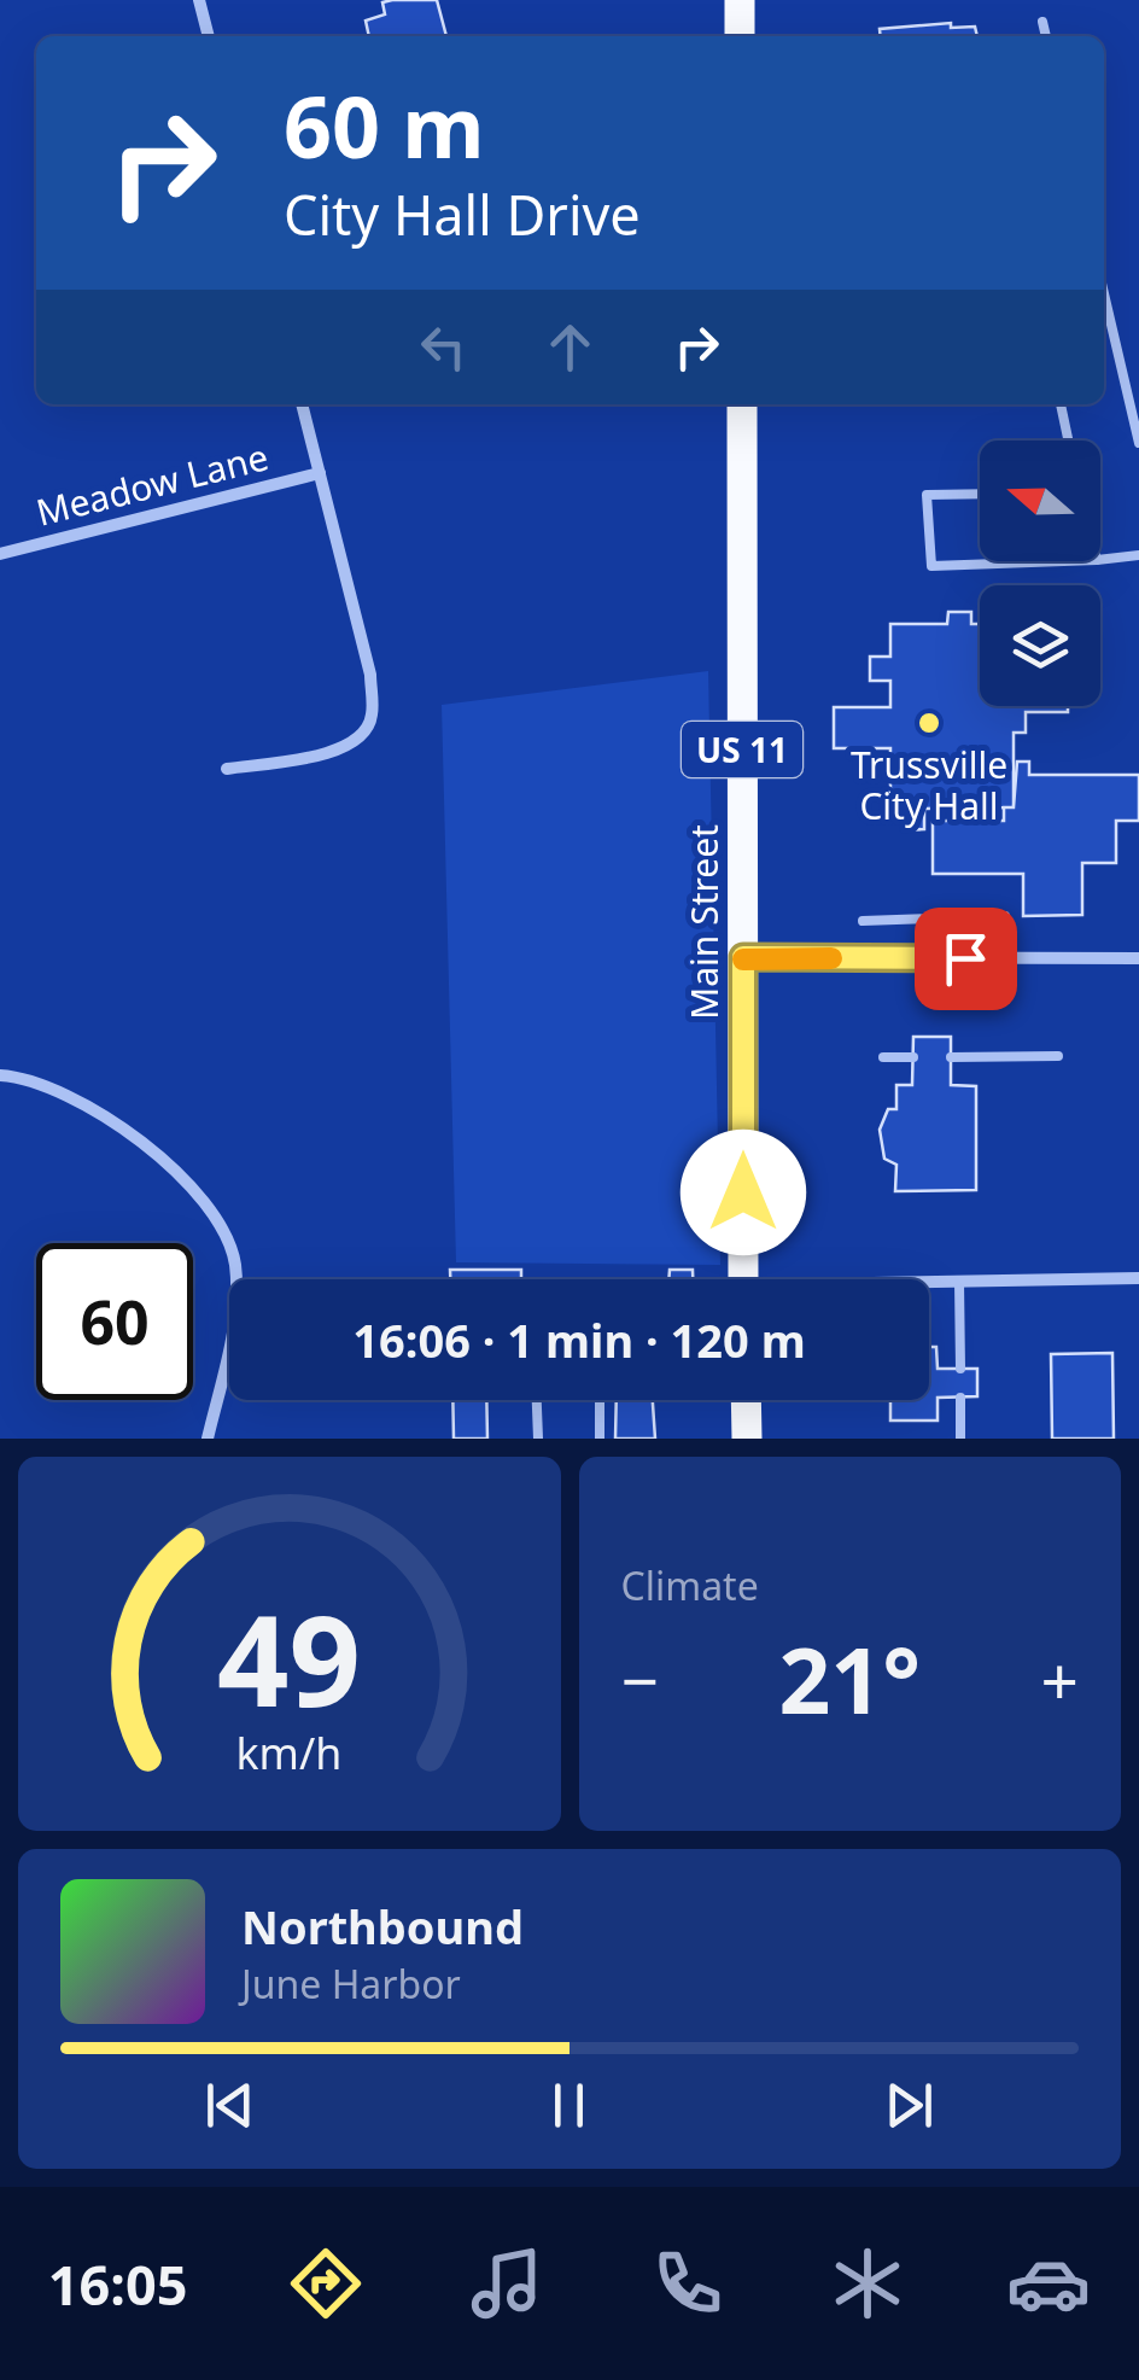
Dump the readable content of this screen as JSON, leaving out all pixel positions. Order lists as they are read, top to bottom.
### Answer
{
  "streets": {
    "main road": ["US 11", "Main Street"],
    "street": ["Meadow Lane"]
  },
  "places": ["Trussville City Hall"],
  "north": "left",
  "page": {
    "turn": ["60 m", "City Hall Drive"],
    "limit": "60",
    "trip": "16:06 · 1 min · 120 m",
    "tile": "Climate",
    "heat": ["−", "21°", "+"],
    "song": ["Northbound", "June Harbor"],
    "tabs": "16:05",
    "gauge": ["49", "km/h"]
  }
}
